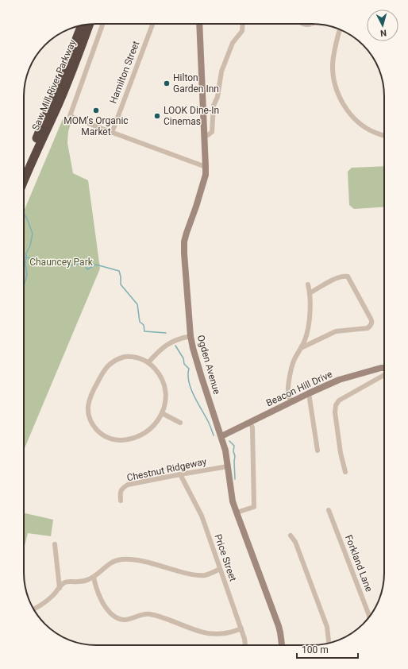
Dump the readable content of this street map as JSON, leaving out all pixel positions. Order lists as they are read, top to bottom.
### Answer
{
  "streets": {
    "highway": ["Saw Mill River Parkway"],
    "street": [
      "Hamilton Street",
      "Ogden Avenue",
      "Beacon Hill Drive",
      "Chestnut Ridgeway",
      "Price Street",
      "Forkland Lane"
    ]
  },
  "crossings": [
    ["Ogden Avenue", "Beacon Hill Drive"],
    ["Ogden Avenue", "Chestnut Ridgeway"],
    ["Chestnut Ridgeway", "Price Street"]
  ],
  "parks": ["Chauncey Park"],
  "places": ["Hilton Garden Inn", "MOM's Organic Market", "LOOK Dine-In Cinemas"],
  "scale_bar": "100 m",
  "north": "bottom"
}
